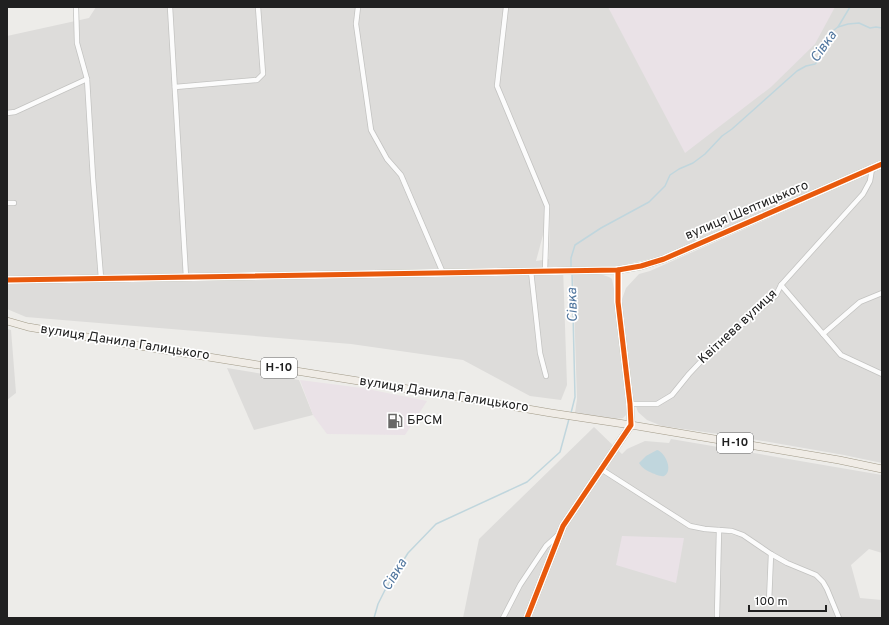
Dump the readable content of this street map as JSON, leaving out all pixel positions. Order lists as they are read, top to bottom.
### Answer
{
  "streets": {
    "main road": ["вулиця Данила Галицького", "Н-10"],
    "street": ["вулиця Шептицького", "Квітнева вулиця"]
  },
  "crossings": [
    ["вулиця Шептицького", "Квітнева вулиця"]
  ],
  "water": ["Сівка"],
  "places": {
    "fuel station": ["БРСМ"]
  },
  "scale_bar": "100 m"
}
